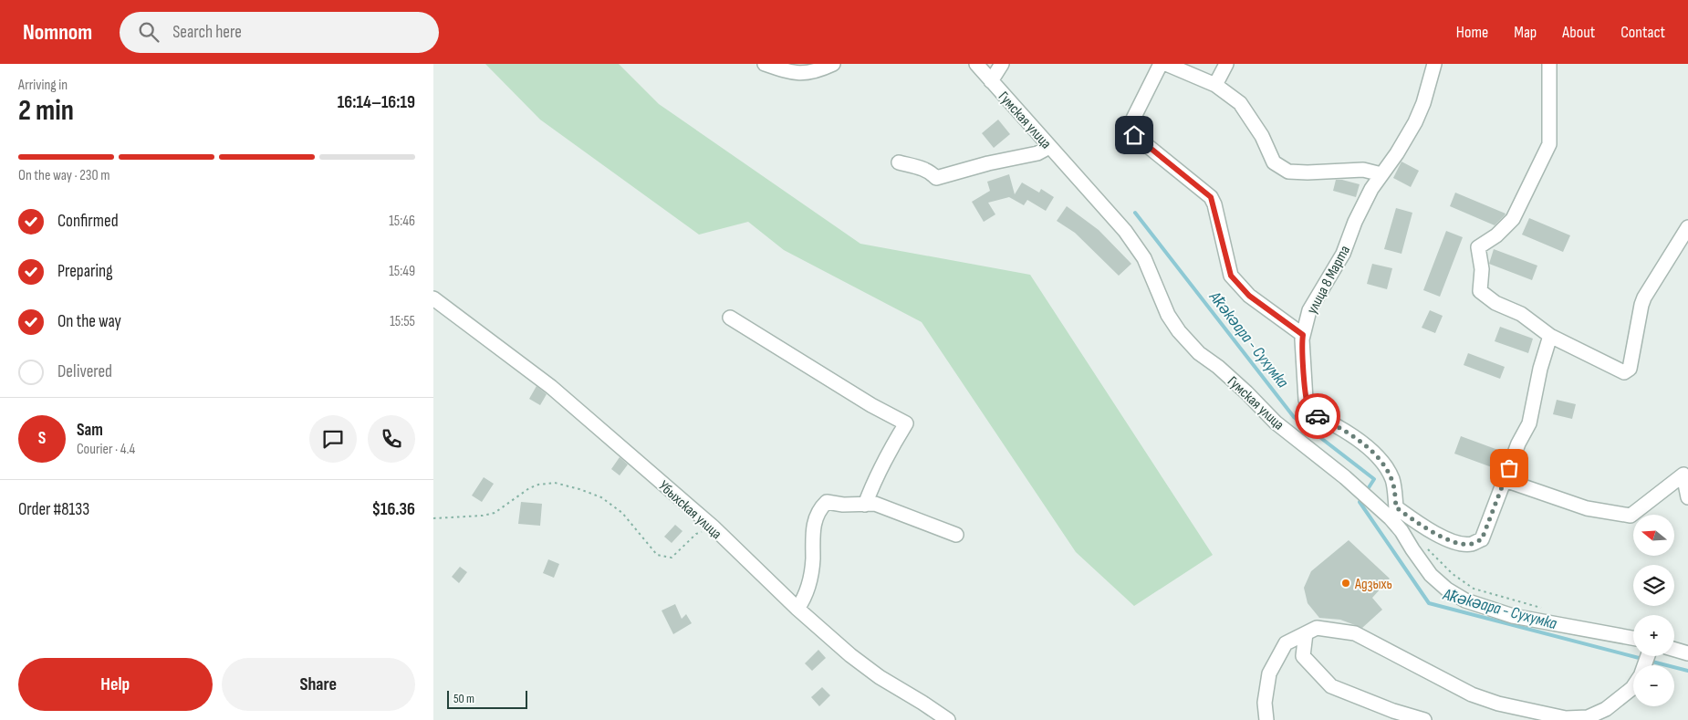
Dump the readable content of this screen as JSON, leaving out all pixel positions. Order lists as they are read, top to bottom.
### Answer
{
  "streets": {
    "street": ["Гумская улица", "улица 8 Марта", "Убыхская улица"]
  },
  "water": ["Аҟәкәара - Сухумка"],
  "places": ["Адзыхь"],
  "scale_bar": "50 m",
  "north": "left",
  "page": {
    "header": "Nomnom",
    "search": "Search here",
    "nav": [
      "Home",
      "Map",
      "About",
      "Contact"
    ],
    "heading": ["2 min", "Arriving in", "16:14–16:19"],
    "panel": [
      "Sam",
      "Courier · 4.4",
      "Order #8133",
      "$16.36"
    ],
    "bar": "On the way · 230 m",
    "list": [
      ["Confirmed", "15:46"],
      ["Preparing", "15:49"],
      ["On the way", "15:55"],
      "Delivered"
    ],
    "round": "S",
    "map_buttons": ["+", "−"],
    "buttons": ["Help", "Share"],
    "scale": "50 m"
  }
}
